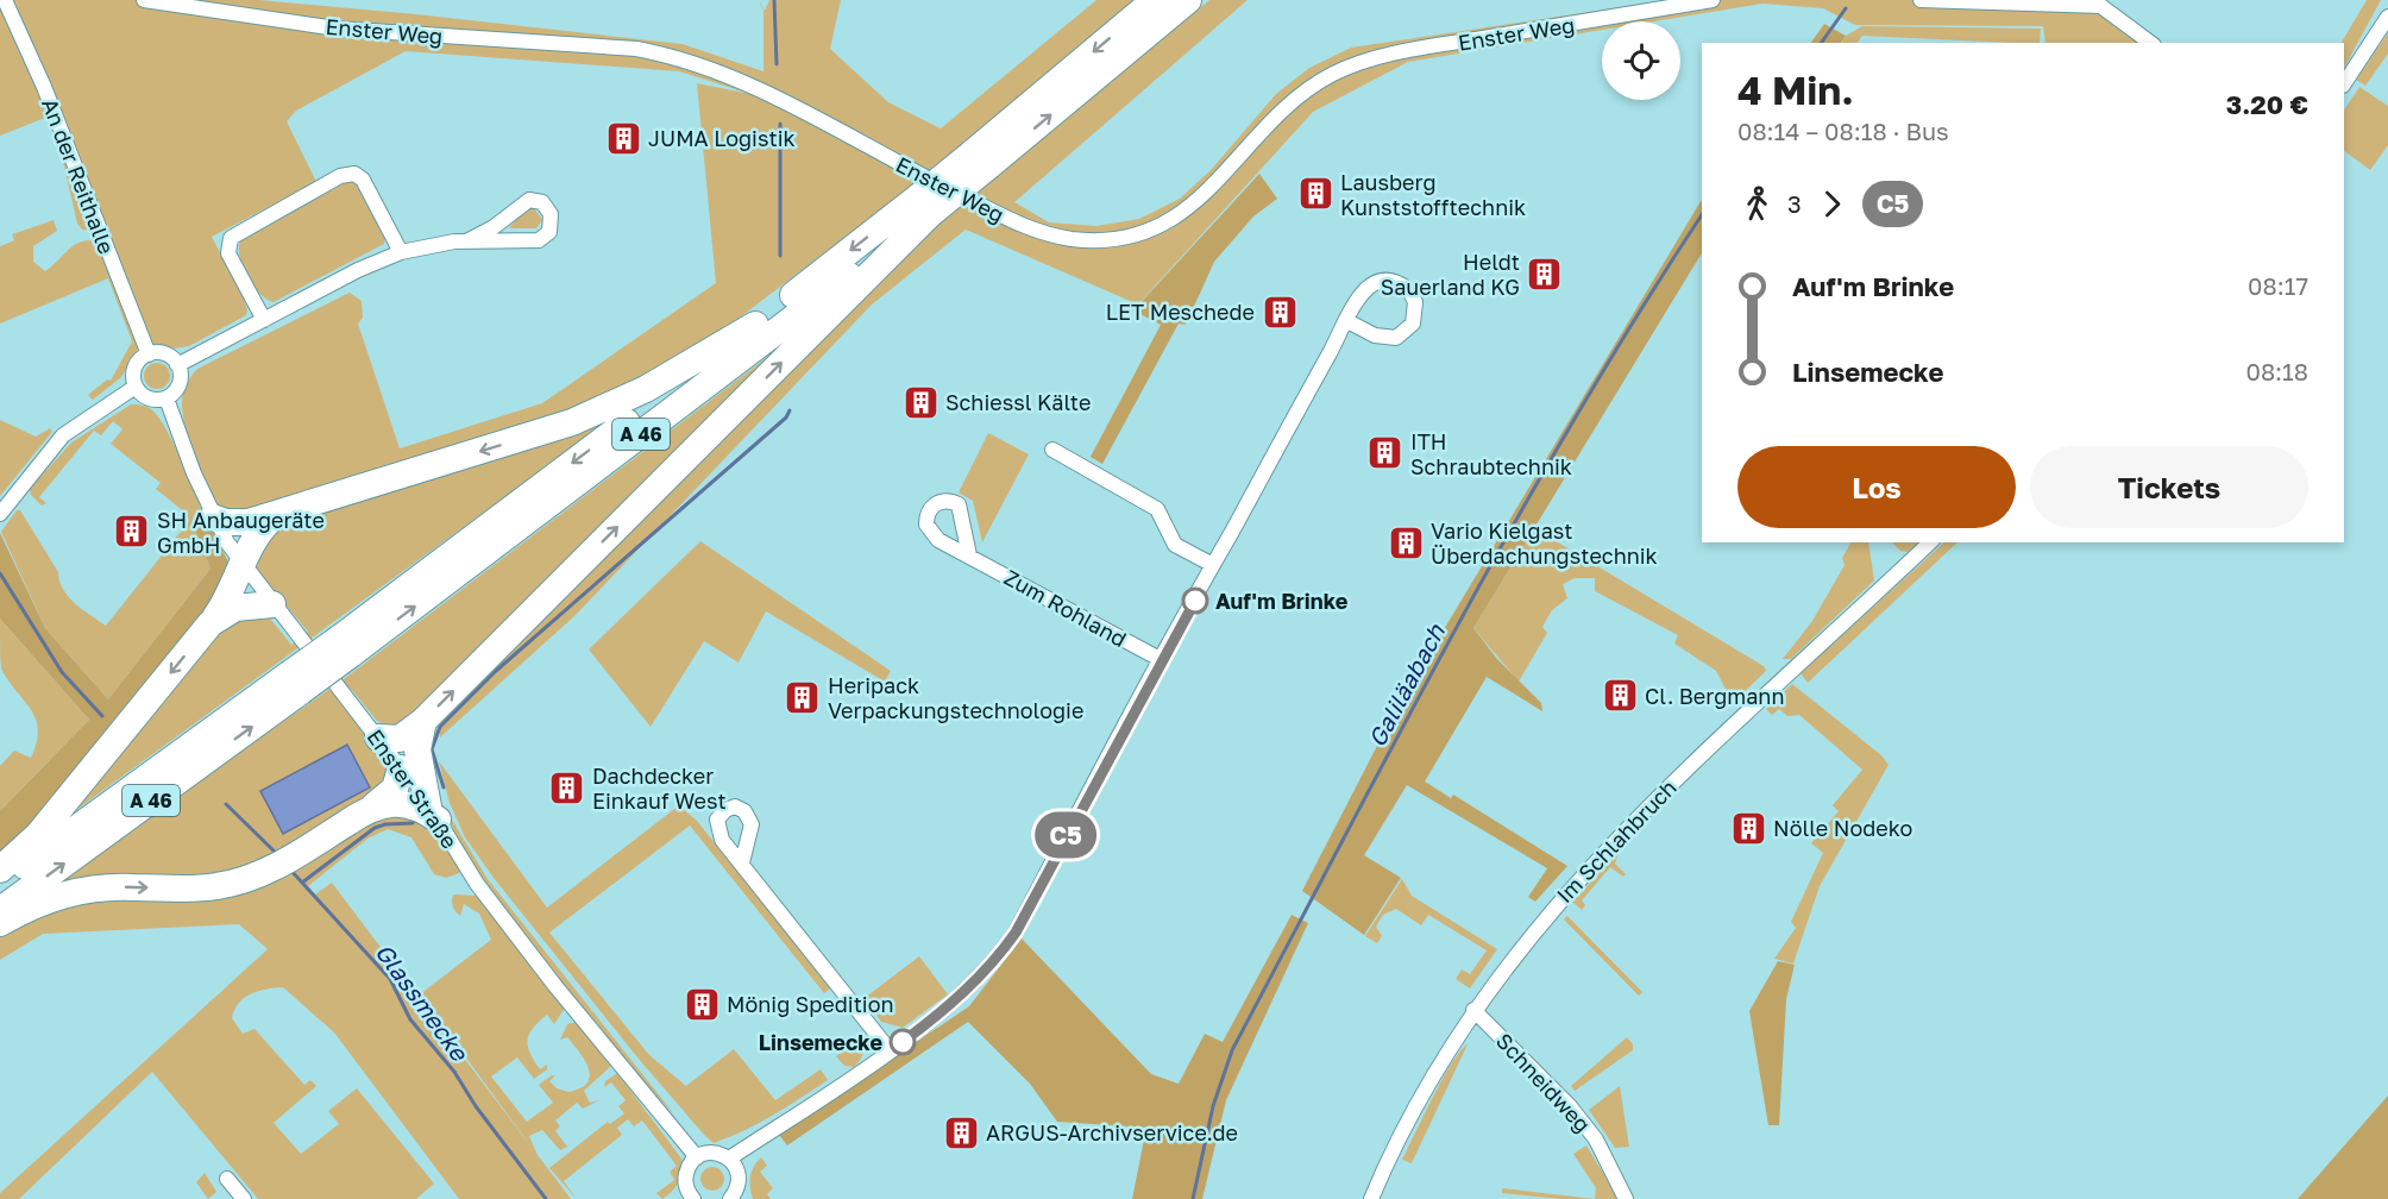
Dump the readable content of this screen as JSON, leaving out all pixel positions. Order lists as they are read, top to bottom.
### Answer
{
  "streets": {
    "highway": ["A 46"],
    "street": [
      "Enster Weg",
      "An der Reithalle",
      "Zum Rohland",
      "Enster Straße",
      "Im Schlahbruch",
      "Schneidweg"
    ]
  },
  "crossings": [
    ["An der Reithalle", "Enster Straße"],
    ["Im Schlahbruch", "Schneidweg"]
  ],
  "water": ["Galiläabach", "Glassmecke"],
  "places": {
    "building": [
      "JUMA Logistik",
      "Lausberg Kunststofftechnik",
      "Heldt Sauerland KG",
      "LET Meschede",
      "Schiessl Kälte",
      "ITH Schraubtechnik",
      "SH Anbaugeräte GmbH",
      "Vario Kielgast Überdachungstechnik",
      "Cl. Bergmann",
      "Heripack Verpackungstechnologie",
      "Dachdecker Einkauf West",
      "Nölle Nodeko",
      "Mönig Spedition",
      "ARGUS-Archivservice.de"
    ],
    "other": ["Auf'm Brinke", "Linsemecke"]
  },
  "lines": ["bus line C5"],
  "page": {
    "on_map": "C5",
    "heading": ["4 Min.", "08:14 – 08:18 · Bus", "3.20 €"],
    "legs": ["3", "C5"],
    "list": [
      {
        "name": "Auf'm Brinke",
        "value": "08:17"
      },
      {
        "name": "Linsemecke",
        "value": "08:18"
      }
    ],
    "buttons": ["Los", "Tickets"]
  }
}
